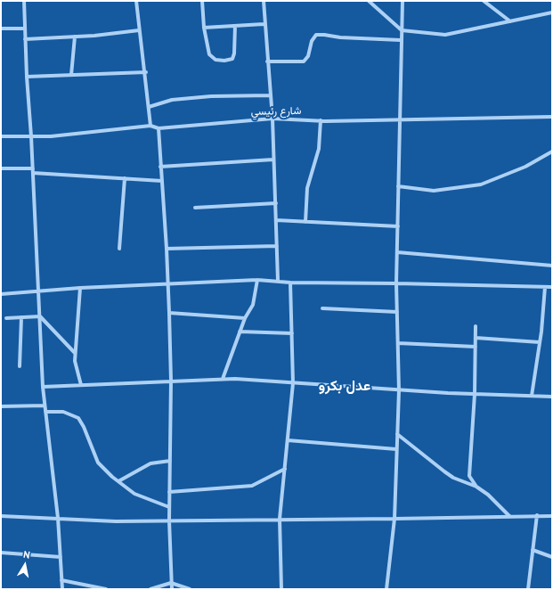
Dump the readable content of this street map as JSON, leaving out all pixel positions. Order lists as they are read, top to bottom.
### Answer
{
  "streets": {
    "street": ["شارع رئيسي"]
  },
  "districts": ["عدل بكرو"],
  "north": "top"
}
